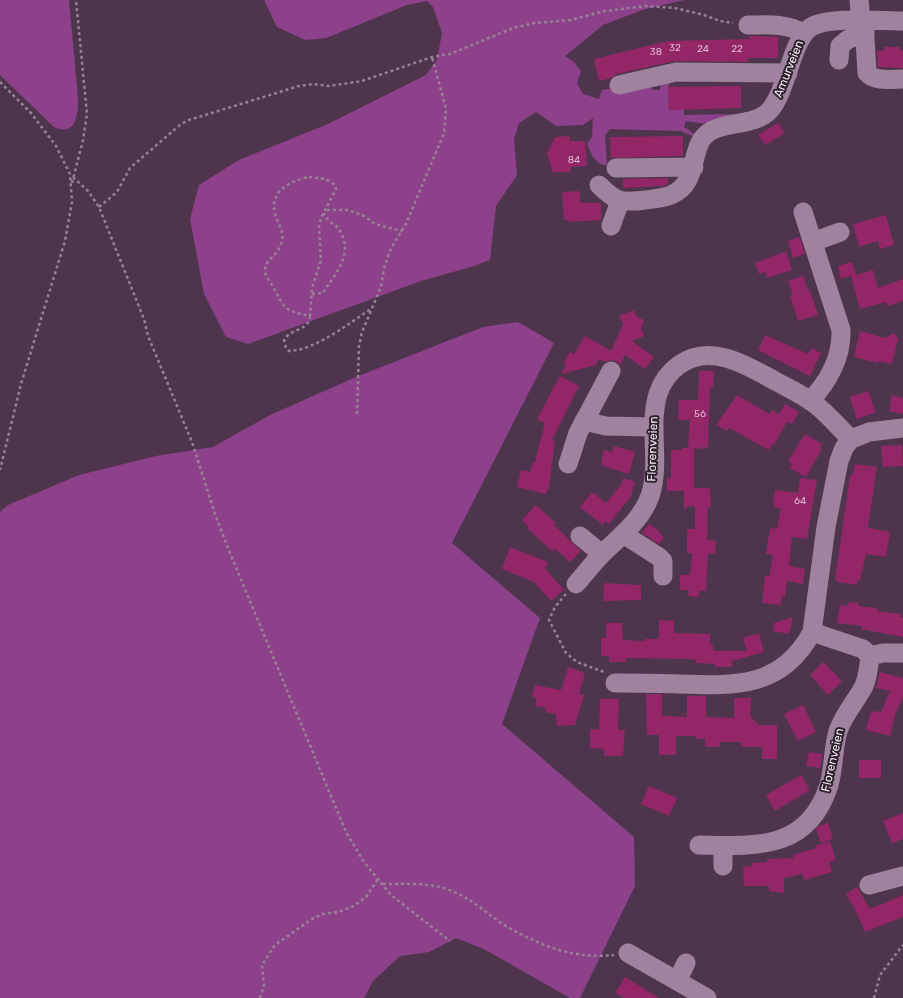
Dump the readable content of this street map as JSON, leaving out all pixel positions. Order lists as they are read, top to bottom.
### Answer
{
  "streets": {
    "street": ["Amurveien", "Florenveien"]
  },
  "house_numbers": [
    "32",
    "24",
    "22",
    "38",
    "84",
    "56",
    "64"
  ]
}
